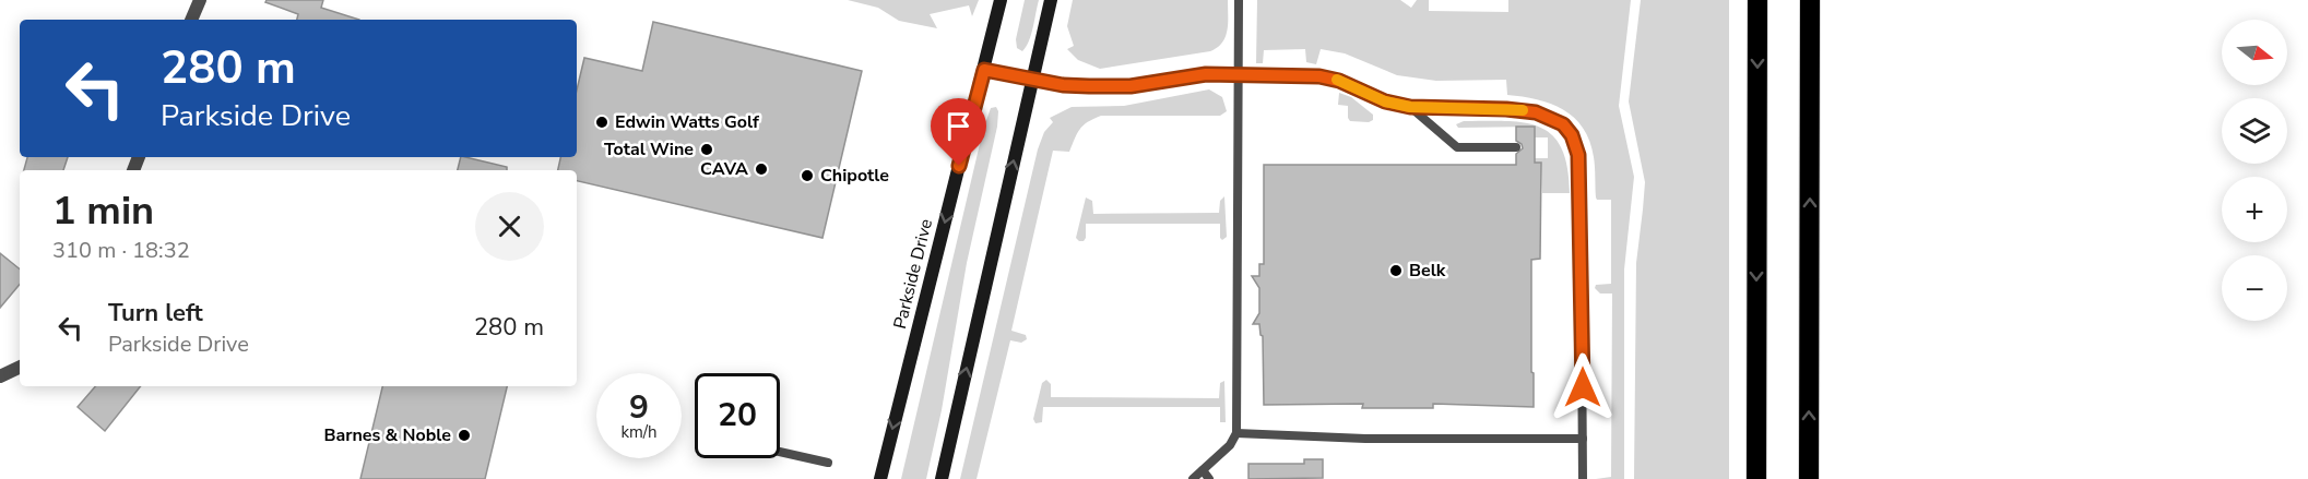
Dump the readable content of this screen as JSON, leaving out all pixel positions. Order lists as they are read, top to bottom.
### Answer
{
  "streets": {
    "street": ["Parkside Drive"]
  },
  "places": [
    "Edwin Watts Golf",
    "Total Wine",
    "CAVA",
    "Chipotle",
    "Belk",
    "Barnes & Noble"
  ],
  "north": "right",
  "page": {
    "map_buttons": ["+", "−"],
    "turn": ["280 m", "Parkside Drive"],
    "heading": ["1 min", "310 m · 18:32"],
    "list": [
      {
        "name": "Turn left",
        "note": "Parkside Drive",
        "value": "280 m"
      }
    ],
    "speed": "9 km/h",
    "limit": "20"
  }
}
